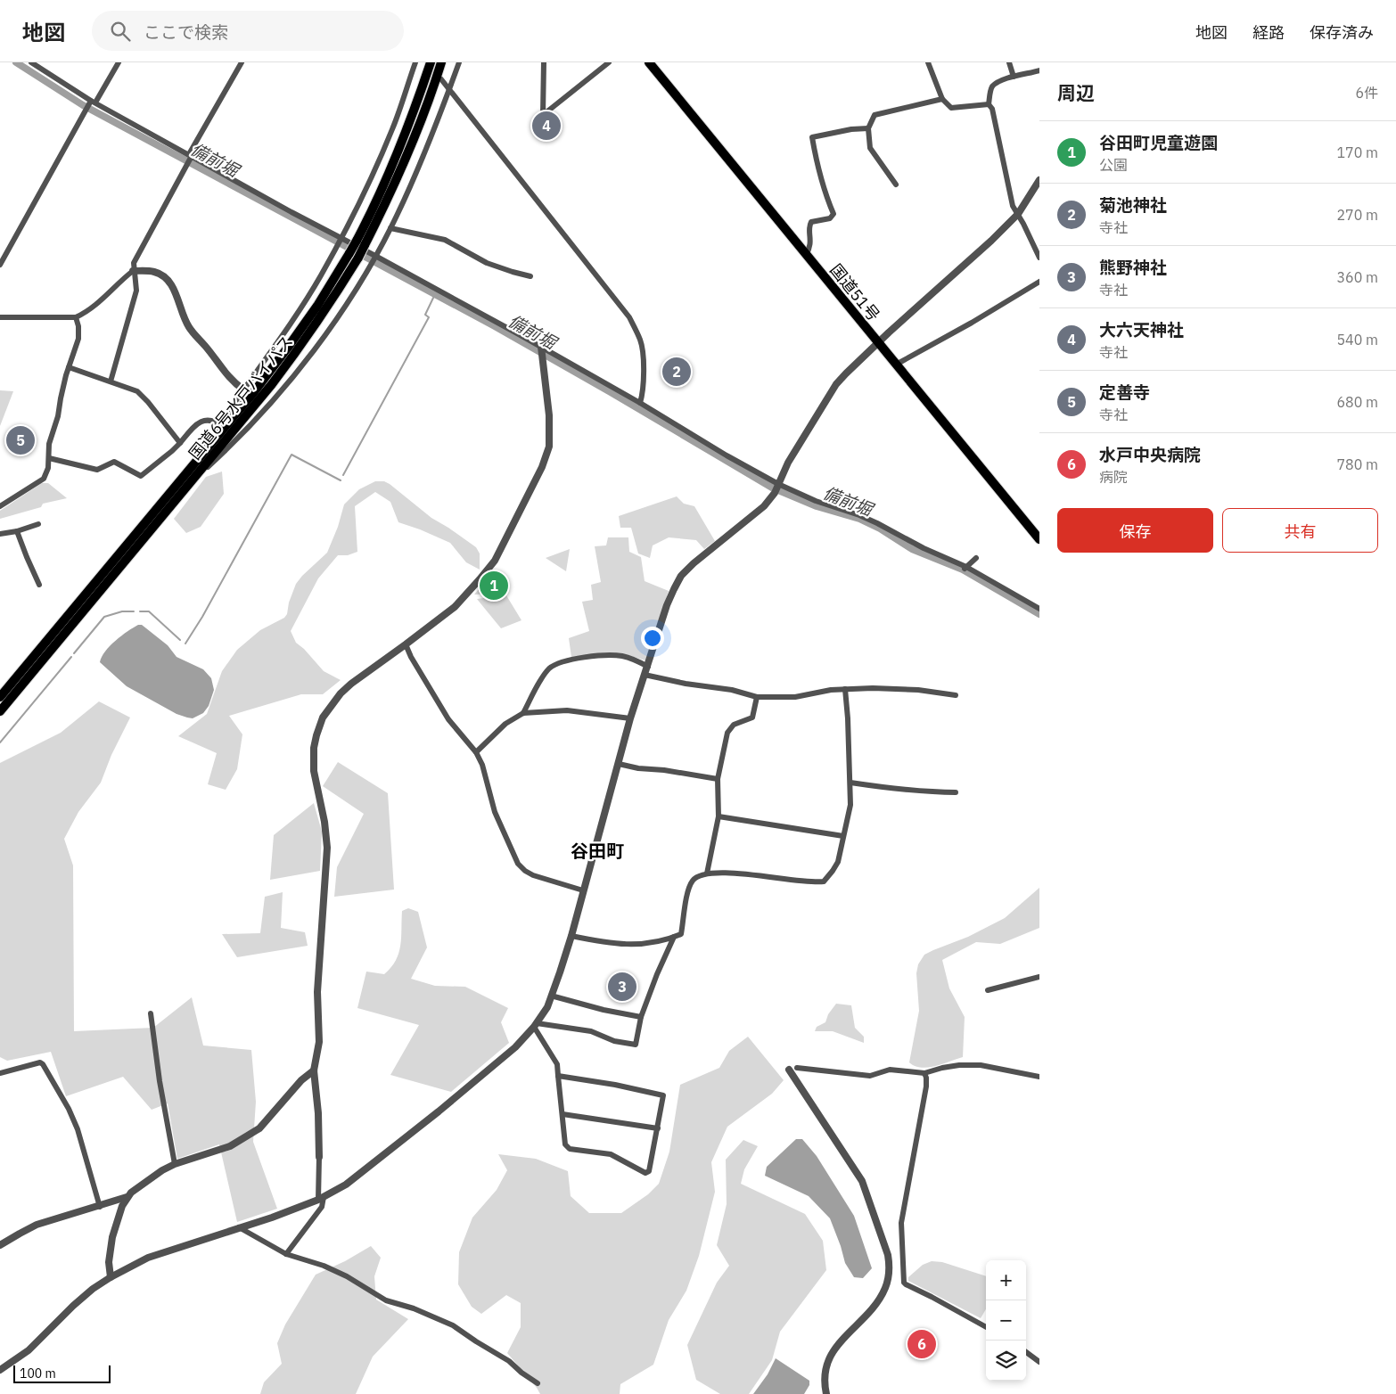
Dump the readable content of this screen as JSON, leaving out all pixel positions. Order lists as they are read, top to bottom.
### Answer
{
  "streets": {
    "highway": ["国道51号", "国道6号水戸バイパス"]
  },
  "districts": ["谷田町"],
  "water": ["備前堀"],
  "scale_bar": "100 m",
  "page": {
    "header": "地図",
    "search": "ここで検索",
    "nav": ["地図", "経路", "保存済み"],
    "heading": ["周辺", "6件"],
    "pins": [
      "4",
      "2",
      "5",
      "1",
      "3",
      "6"
    ],
    "list": [
      {
        "mark": "1",
        "name": "谷田町児童遊園",
        "note": "公園",
        "value": "170 m"
      },
      {
        "mark": "2",
        "name": "菊池神社",
        "note": "寺社",
        "value": "270 m"
      },
      {
        "mark": "3",
        "name": "熊野神社",
        "note": "寺社",
        "value": "360 m"
      },
      {
        "mark": "4",
        "name": "大六天神社",
        "note": "寺社",
        "value": "540 m"
      },
      {
        "mark": "5",
        "name": "定善寺",
        "note": "寺社",
        "value": "680 m"
      },
      {
        "mark": "6",
        "name": "水戸中央病院",
        "note": "病院",
        "value": "780 m"
      }
    ],
    "buttons": ["保存", "共有"],
    "map_buttons": ["+", "−"],
    "scale": "100 m"
  }
}
